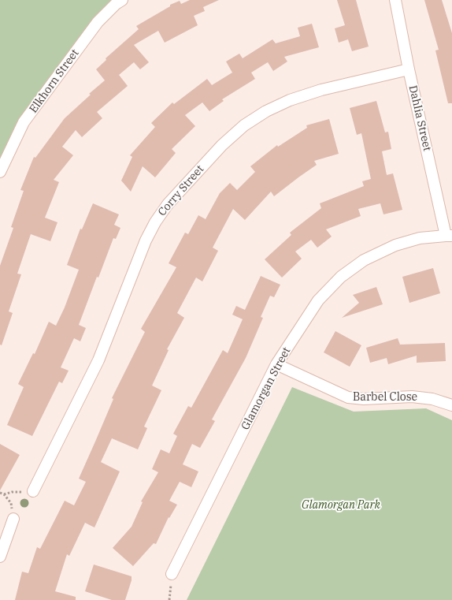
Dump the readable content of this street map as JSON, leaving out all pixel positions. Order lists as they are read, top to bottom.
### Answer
{
  "streets": {
    "street": [
      "Elkhorn Street",
      "Dahlia Street",
      "Corry Street",
      "Glamorgan Street",
      "Barbel Close"
    ]
  },
  "crossings": [
    ["Dahlia Street", "Corry Street"],
    ["Dahlia Street", "Glamorgan Street"],
    ["Glamorgan Street", "Barbel Close"]
  ],
  "parks": ["Glamorgan Park"]
}
